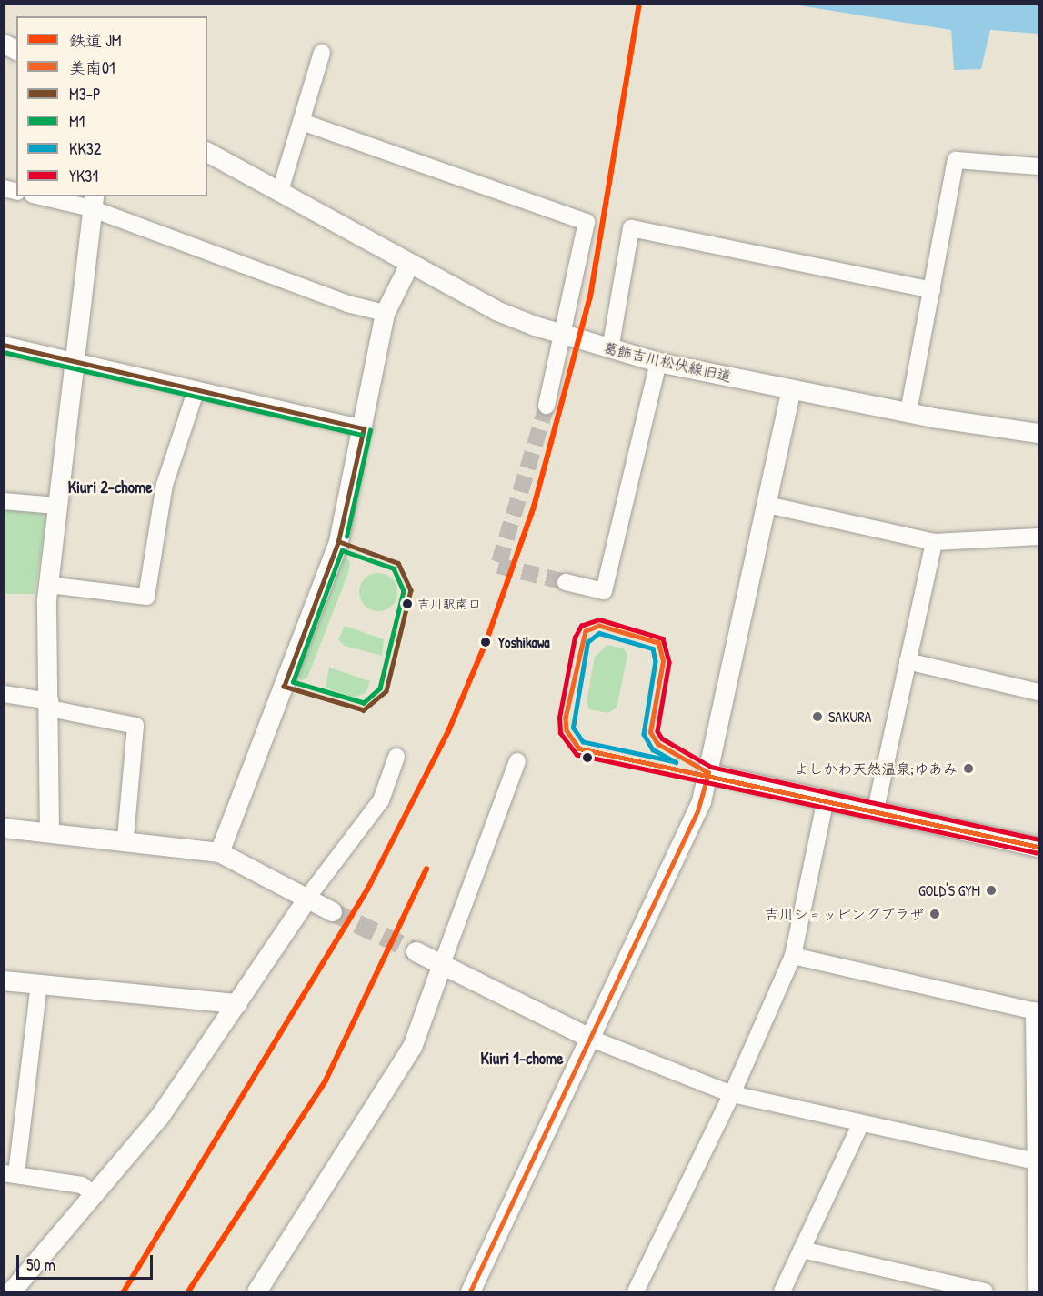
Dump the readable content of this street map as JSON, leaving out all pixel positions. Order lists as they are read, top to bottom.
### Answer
{
  "streets": {
    "street": ["葛飾吉川松伏線旧道"]
  },
  "districts": ["Kiuri 2-chome", "Kiuri 1-chome"],
  "places": [
    "吉川駅南口",
    "Yoshikawa",
    "SAKURA",
    "よしかわ天然温泉;ゆあみ",
    "GOLD'S GYM",
    "吉川ショッピングプラザ"
  ],
  "lines": [
    "rail line JM",
    "transit line M3-P",
    "transit line M1",
    "transit line YK31",
    "transit line 美南01",
    "transit line KK32"
  ],
  "legend": [
    "鉄道 JM",
    "美南01",
    "M3-P",
    "M1",
    "KK32",
    "YK31"
  ],
  "scale_bar": "50 m"
}
